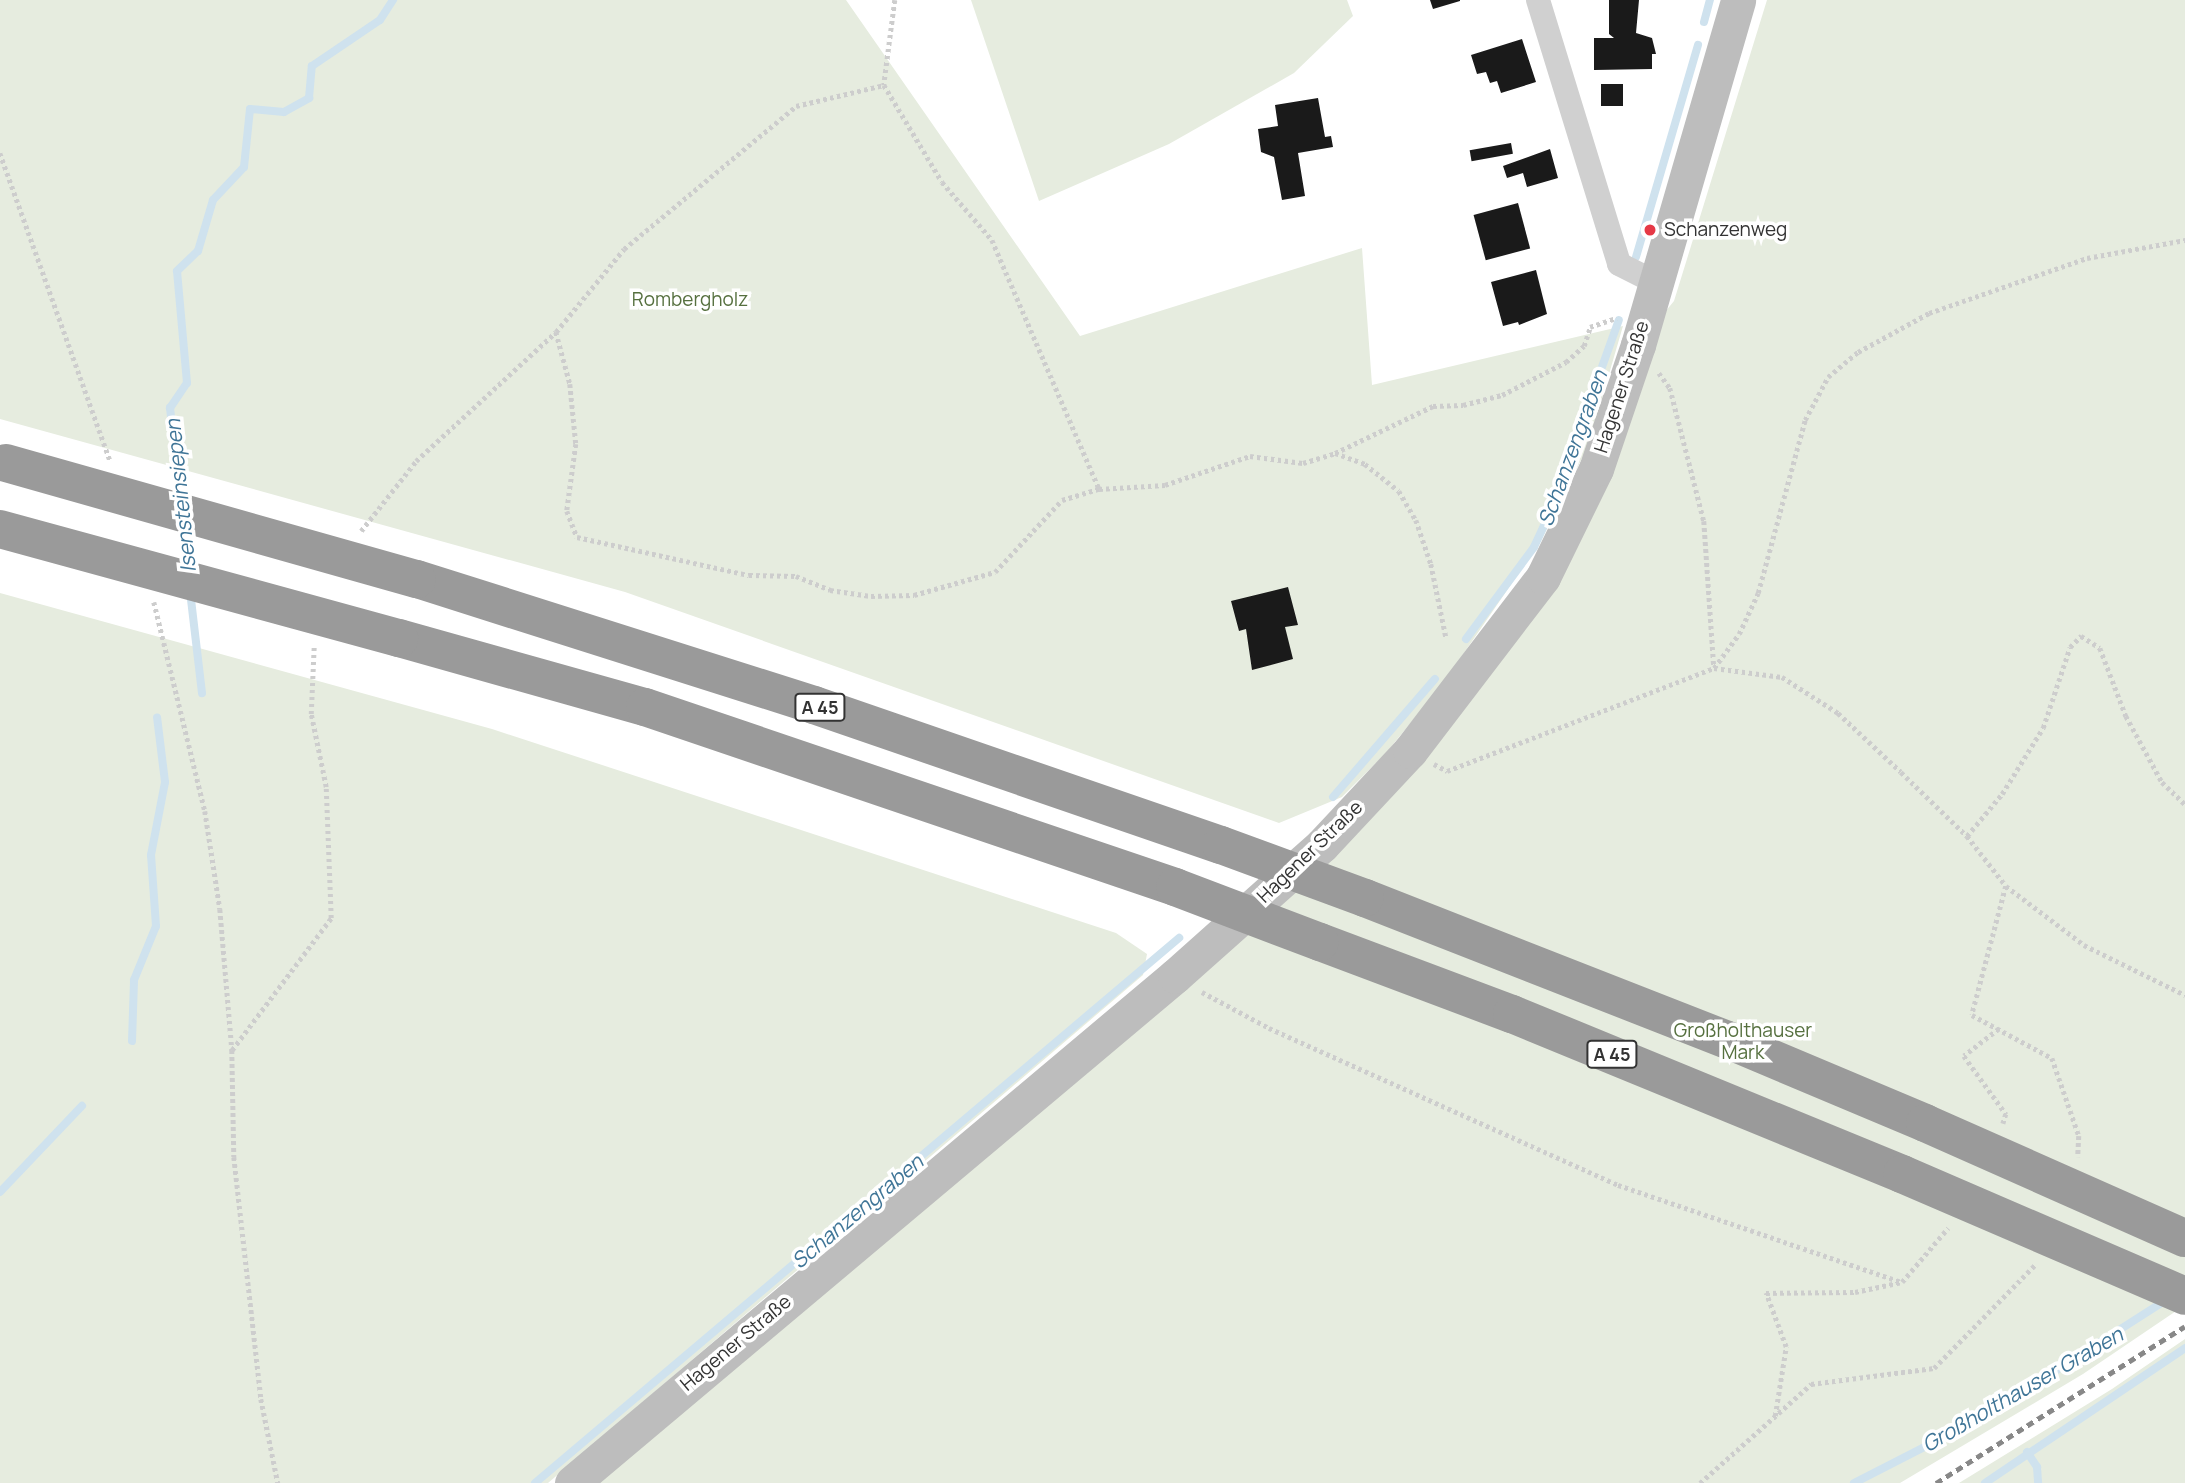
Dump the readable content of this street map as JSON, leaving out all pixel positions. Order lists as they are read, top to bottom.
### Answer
{
  "streets": {
    "highway": ["A 45"],
    "main road": ["Hagener Straße"]
  },
  "water": ["Schanzengraben", "Isensteinsiepen", "Großholthauser Graben"],
  "parks": ["Rombergholz", "Großholthauser Mark"],
  "places": ["Schanzenweg"]
}
